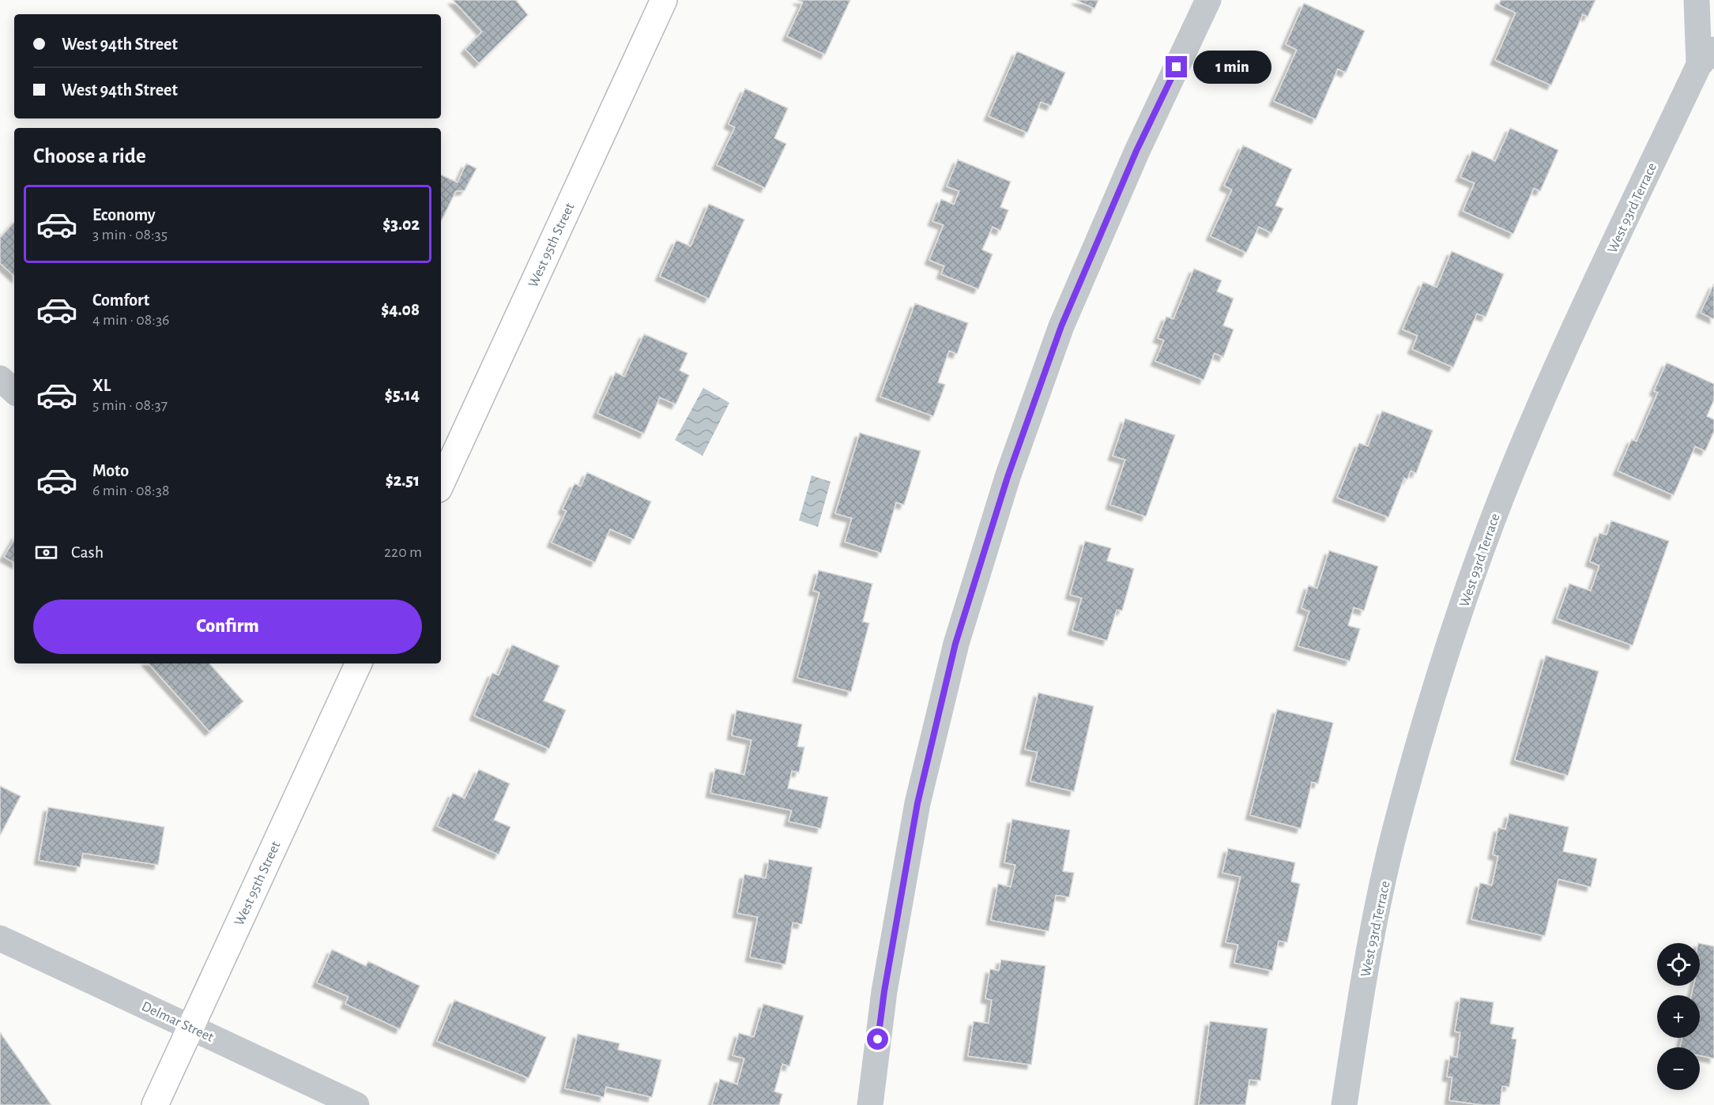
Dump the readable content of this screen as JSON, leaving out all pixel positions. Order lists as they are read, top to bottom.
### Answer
{
  "streets": {
    "main road": ["West 95th Street"],
    "street": ["West 93rd Terrace", "Delmar Street"]
  },
  "crossings": [
    ["West 95th Street", "Delmar Street"]
  ],
  "page": {
    "banner": ["West 94th Street", "West 94th Street"],
    "bubble": "1 min",
    "heading": "Choose a ride",
    "list": [
      {
        "name": "Economy",
        "note": "3 min · 08:35",
        "value": "$3.02"
      },
      {
        "name": "Comfort",
        "note": "4 min · 08:36",
        "value": "$4.08"
      },
      {
        "name": "XL",
        "note": "5 min · 08:37",
        "value": "$5.14"
      },
      {
        "name": "Moto",
        "note": "6 min · 08:38",
        "value": "$2.51"
      }
    ],
    "pay": ["Cash", "220 m"],
    "buttons": "Confirm",
    "map_buttons": ["+", "−"]
  }
}
